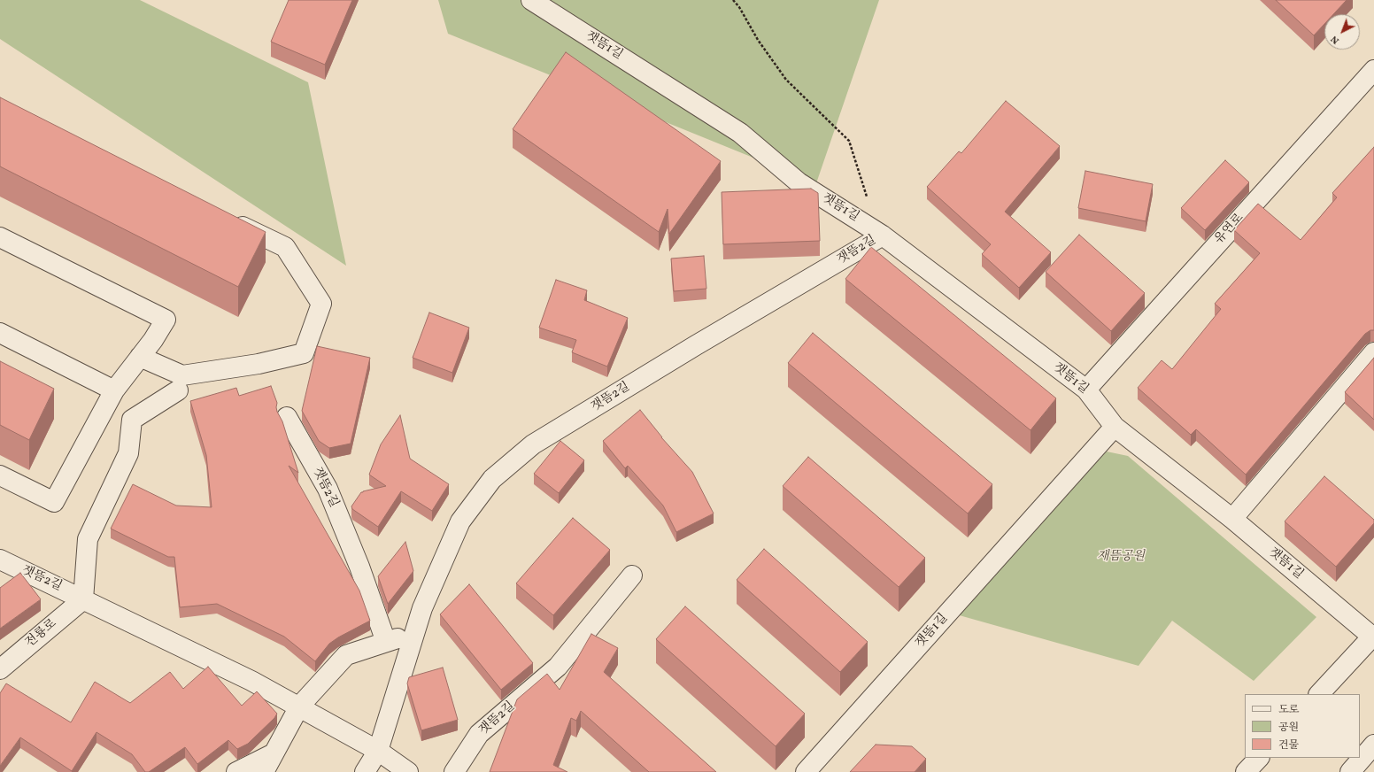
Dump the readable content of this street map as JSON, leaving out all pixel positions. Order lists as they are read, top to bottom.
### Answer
{
  "streets": {
    "street": [
      "잿뜸1길",
      "유연로",
      "잿뜸2길",
      "전룡로"
    ]
  },
  "crossings": [
    ["잿뜸1길", "유연로"],
    ["잿뜸1길", "잿뜸2길"],
    ["잿뜸2길", "전룡로"]
  ],
  "parks": ["재뜸공원"],
  "legend": ["도로", "공원", "건물"],
  "north": "bottom left"
}
